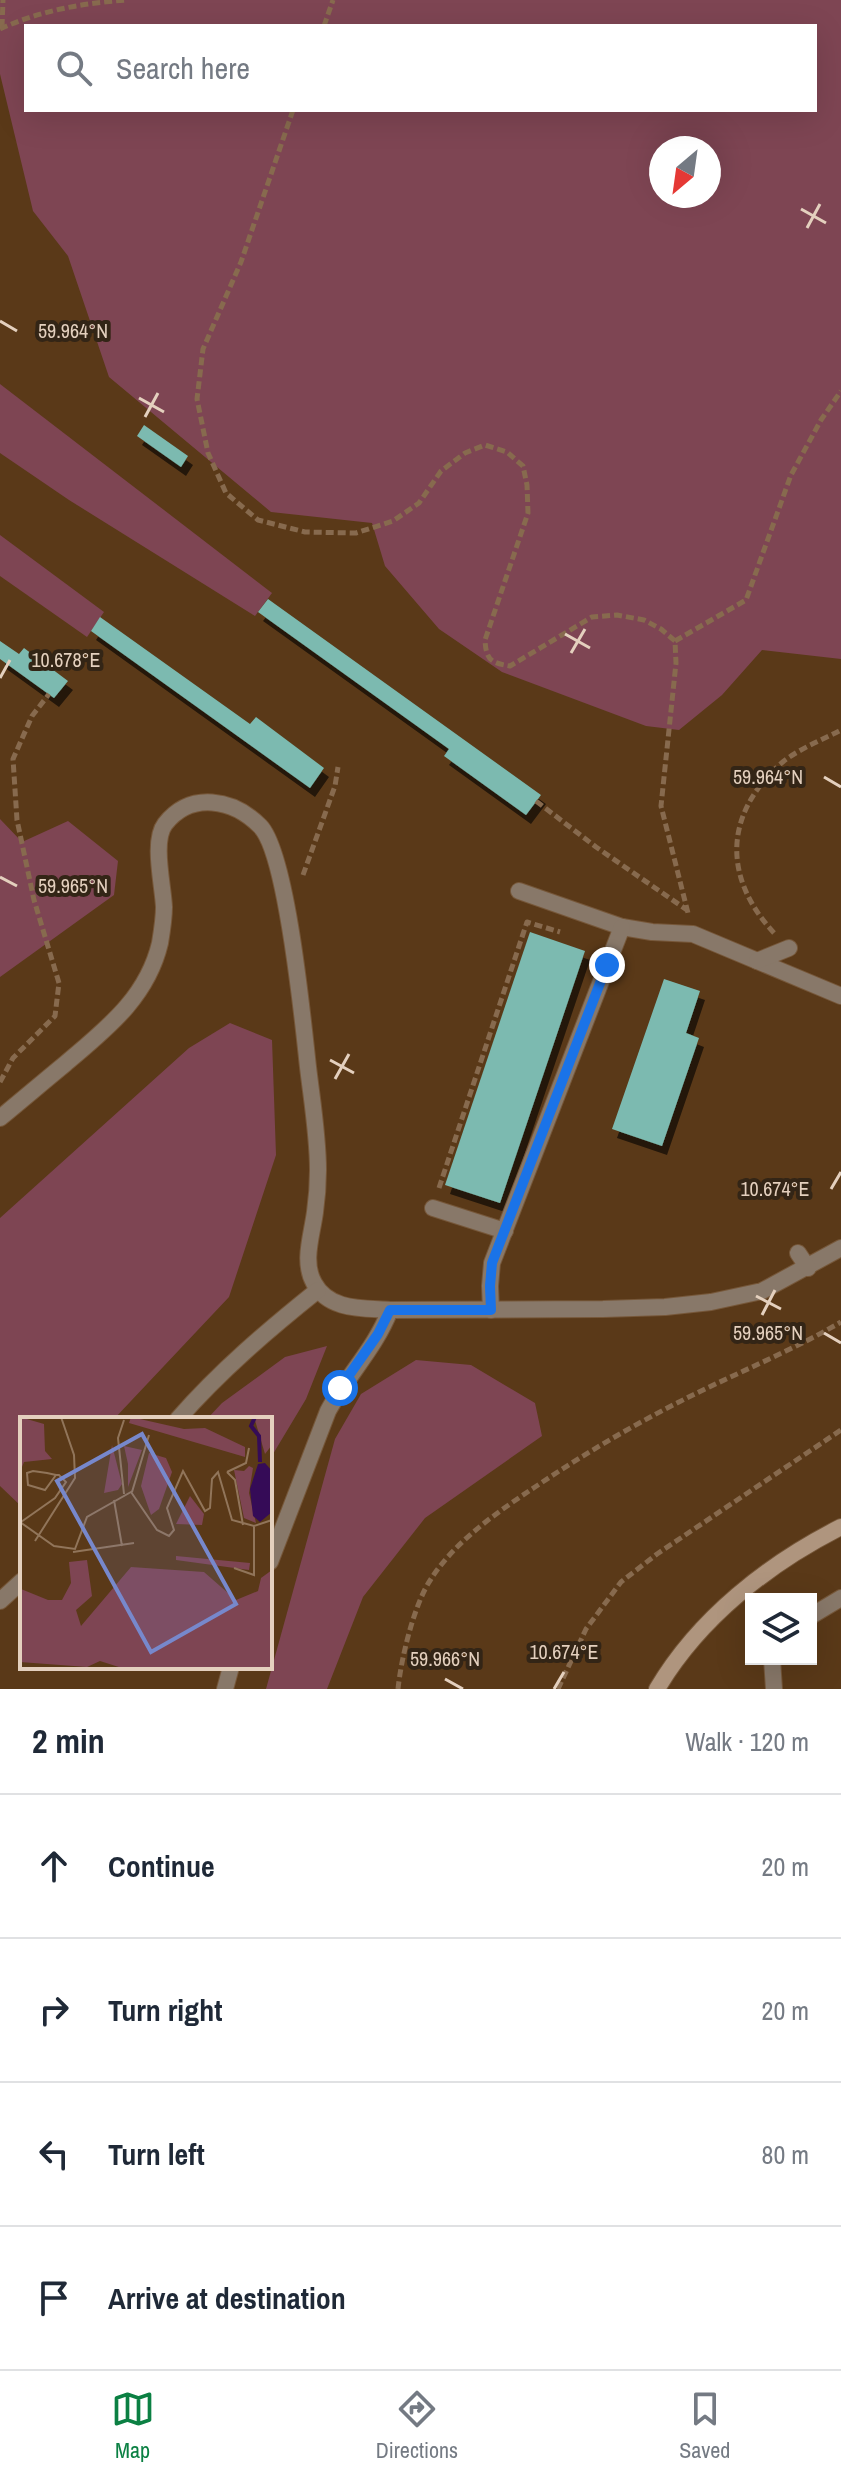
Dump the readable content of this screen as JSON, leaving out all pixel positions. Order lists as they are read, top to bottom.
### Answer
{
  "north": "bottom left",
  "page": {
    "search": "Search here",
    "heading": ["2 min", "Walk · 120 m"],
    "list": [
      ["Continue", "20 m"],
      ["Turn right", "20 m"],
      ["Turn left", "80 m"],
      "Arrive at destination"
    ],
    "nav": ["Map", "Directions", "Saved"]
  },
  "coordinates": [
    "59.964°N",
    "10.678°E",
    "59.965°N",
    "10.674°E",
    "59.966°N"
  ]
}
